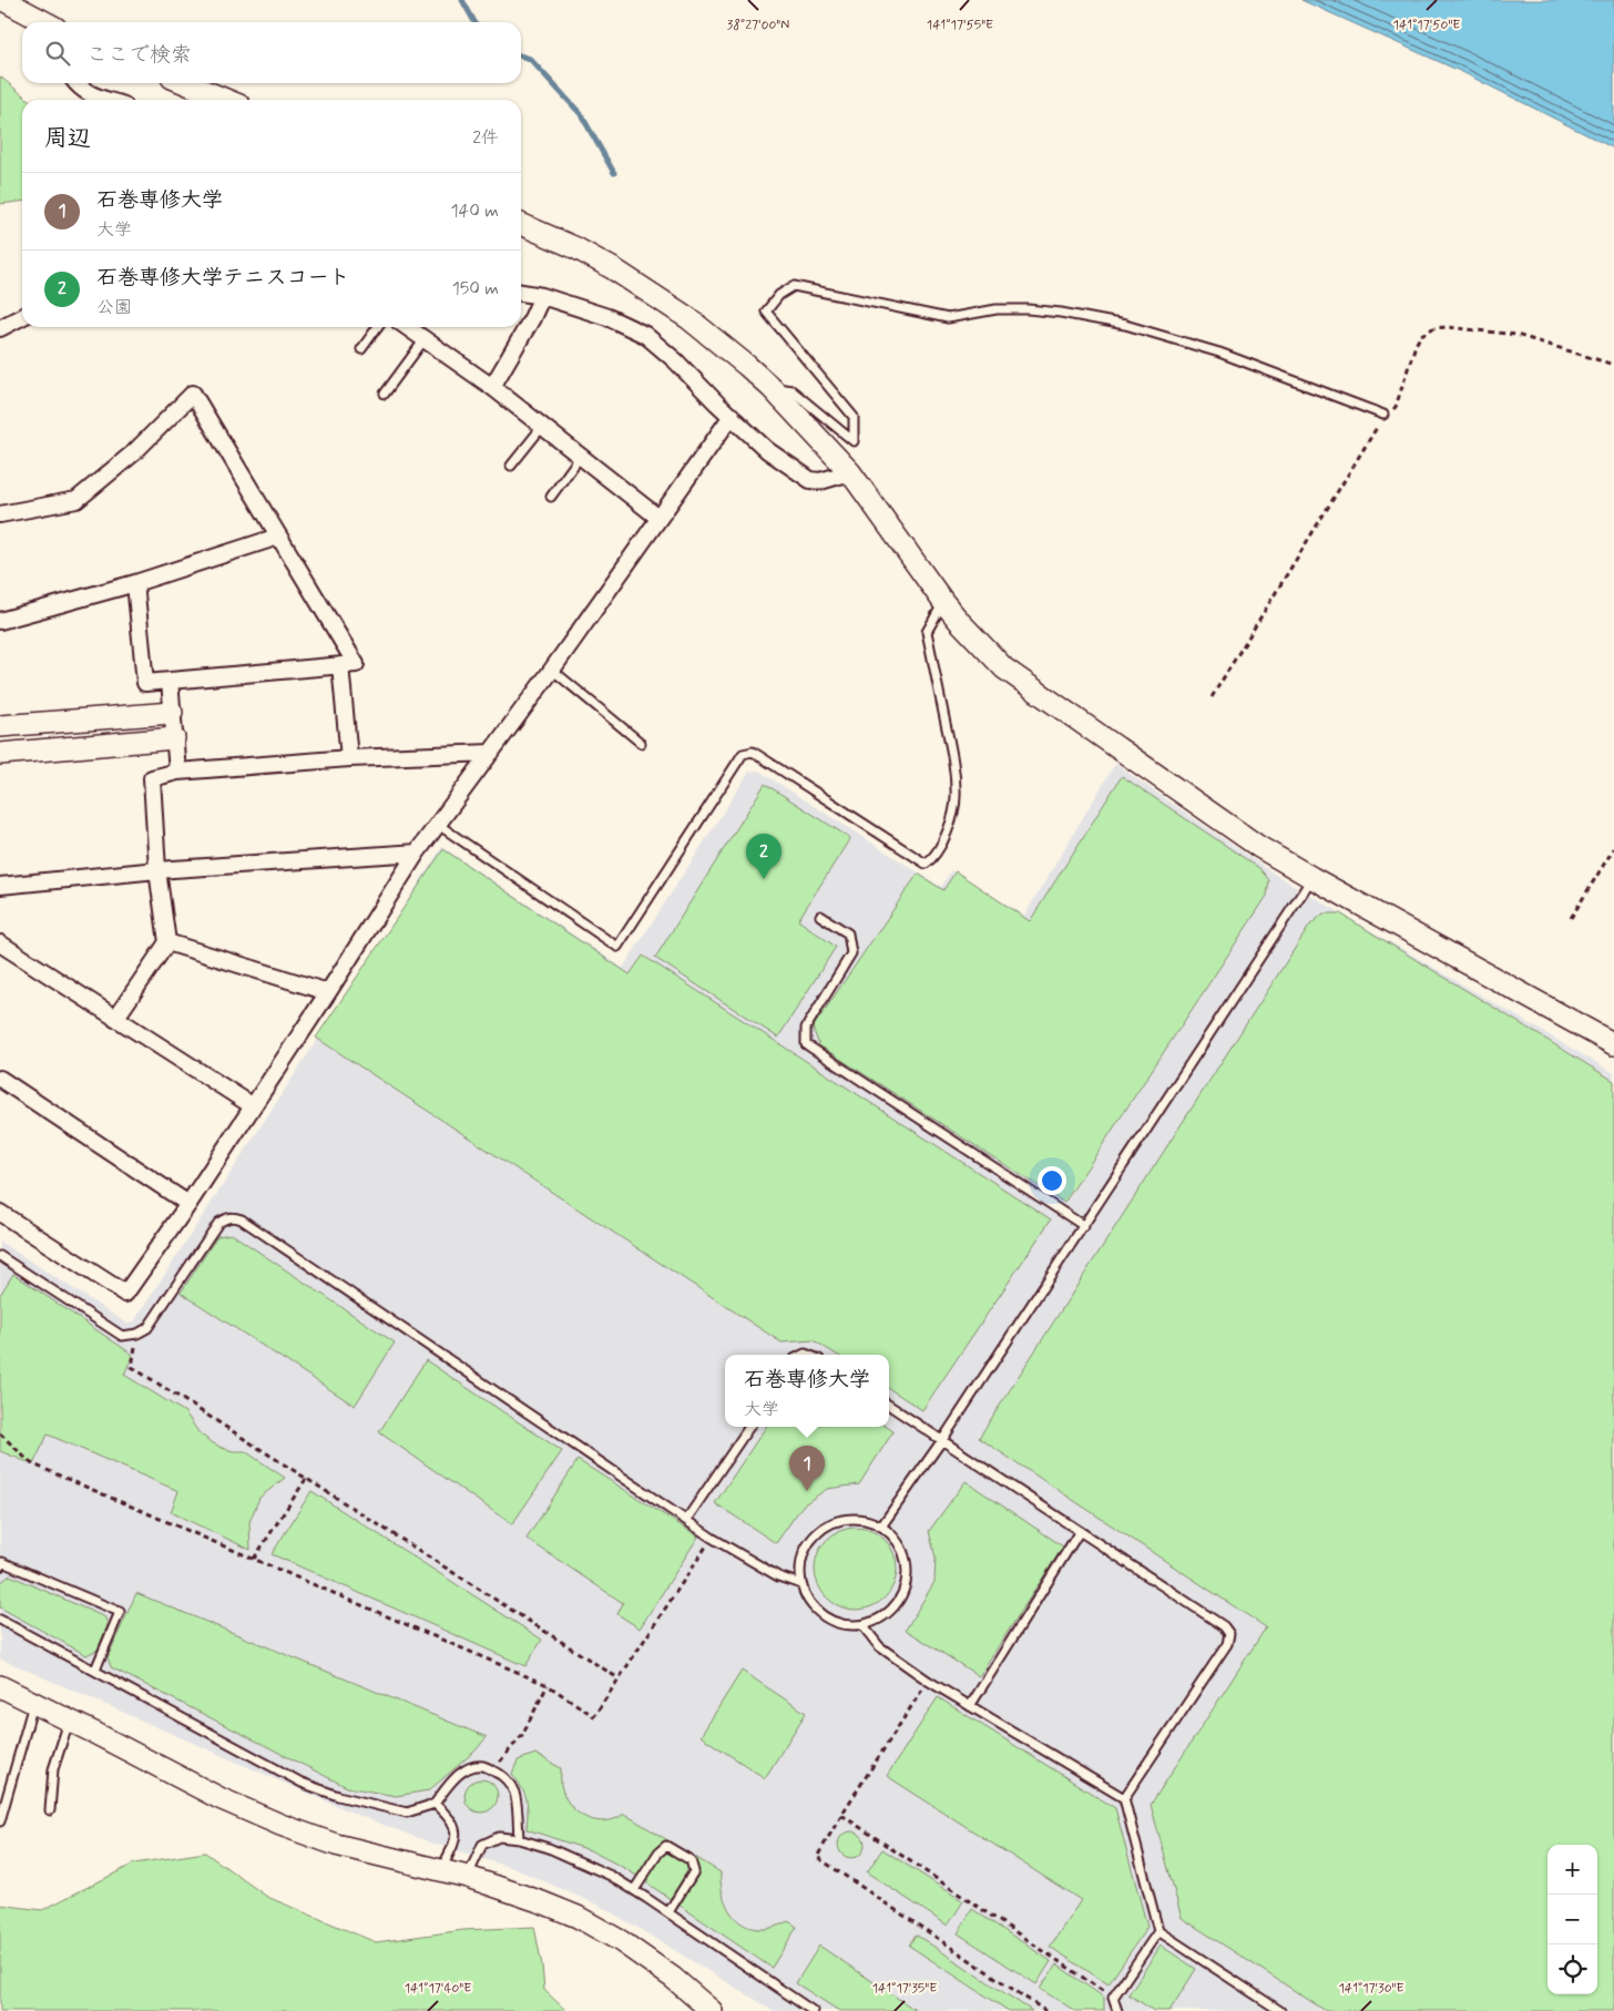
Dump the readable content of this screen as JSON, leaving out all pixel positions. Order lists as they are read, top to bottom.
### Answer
{
  "page": {
    "search": "ここで検索",
    "heading": ["周辺", "2件"],
    "list": [
      {
        "mark": "1",
        "name": "石巻専修大学",
        "note": "大学",
        "value": "140 m"
      },
      {
        "mark": "2",
        "name": "石巻専修大学テニスコート",
        "note": "公園",
        "value": "150 m"
      }
    ],
    "pins": ["2", "1"],
    "popup": ["石巻専修大学", "大学"],
    "map_buttons": ["+", "−"]
  },
  "coordinates": [
    "38°27'00\"N",
    "141°17'50\"E",
    "141°17'55\"E",
    "141°17'40\"E",
    "141°17'35\"E",
    "141°17'30\"E"
  ]
}
